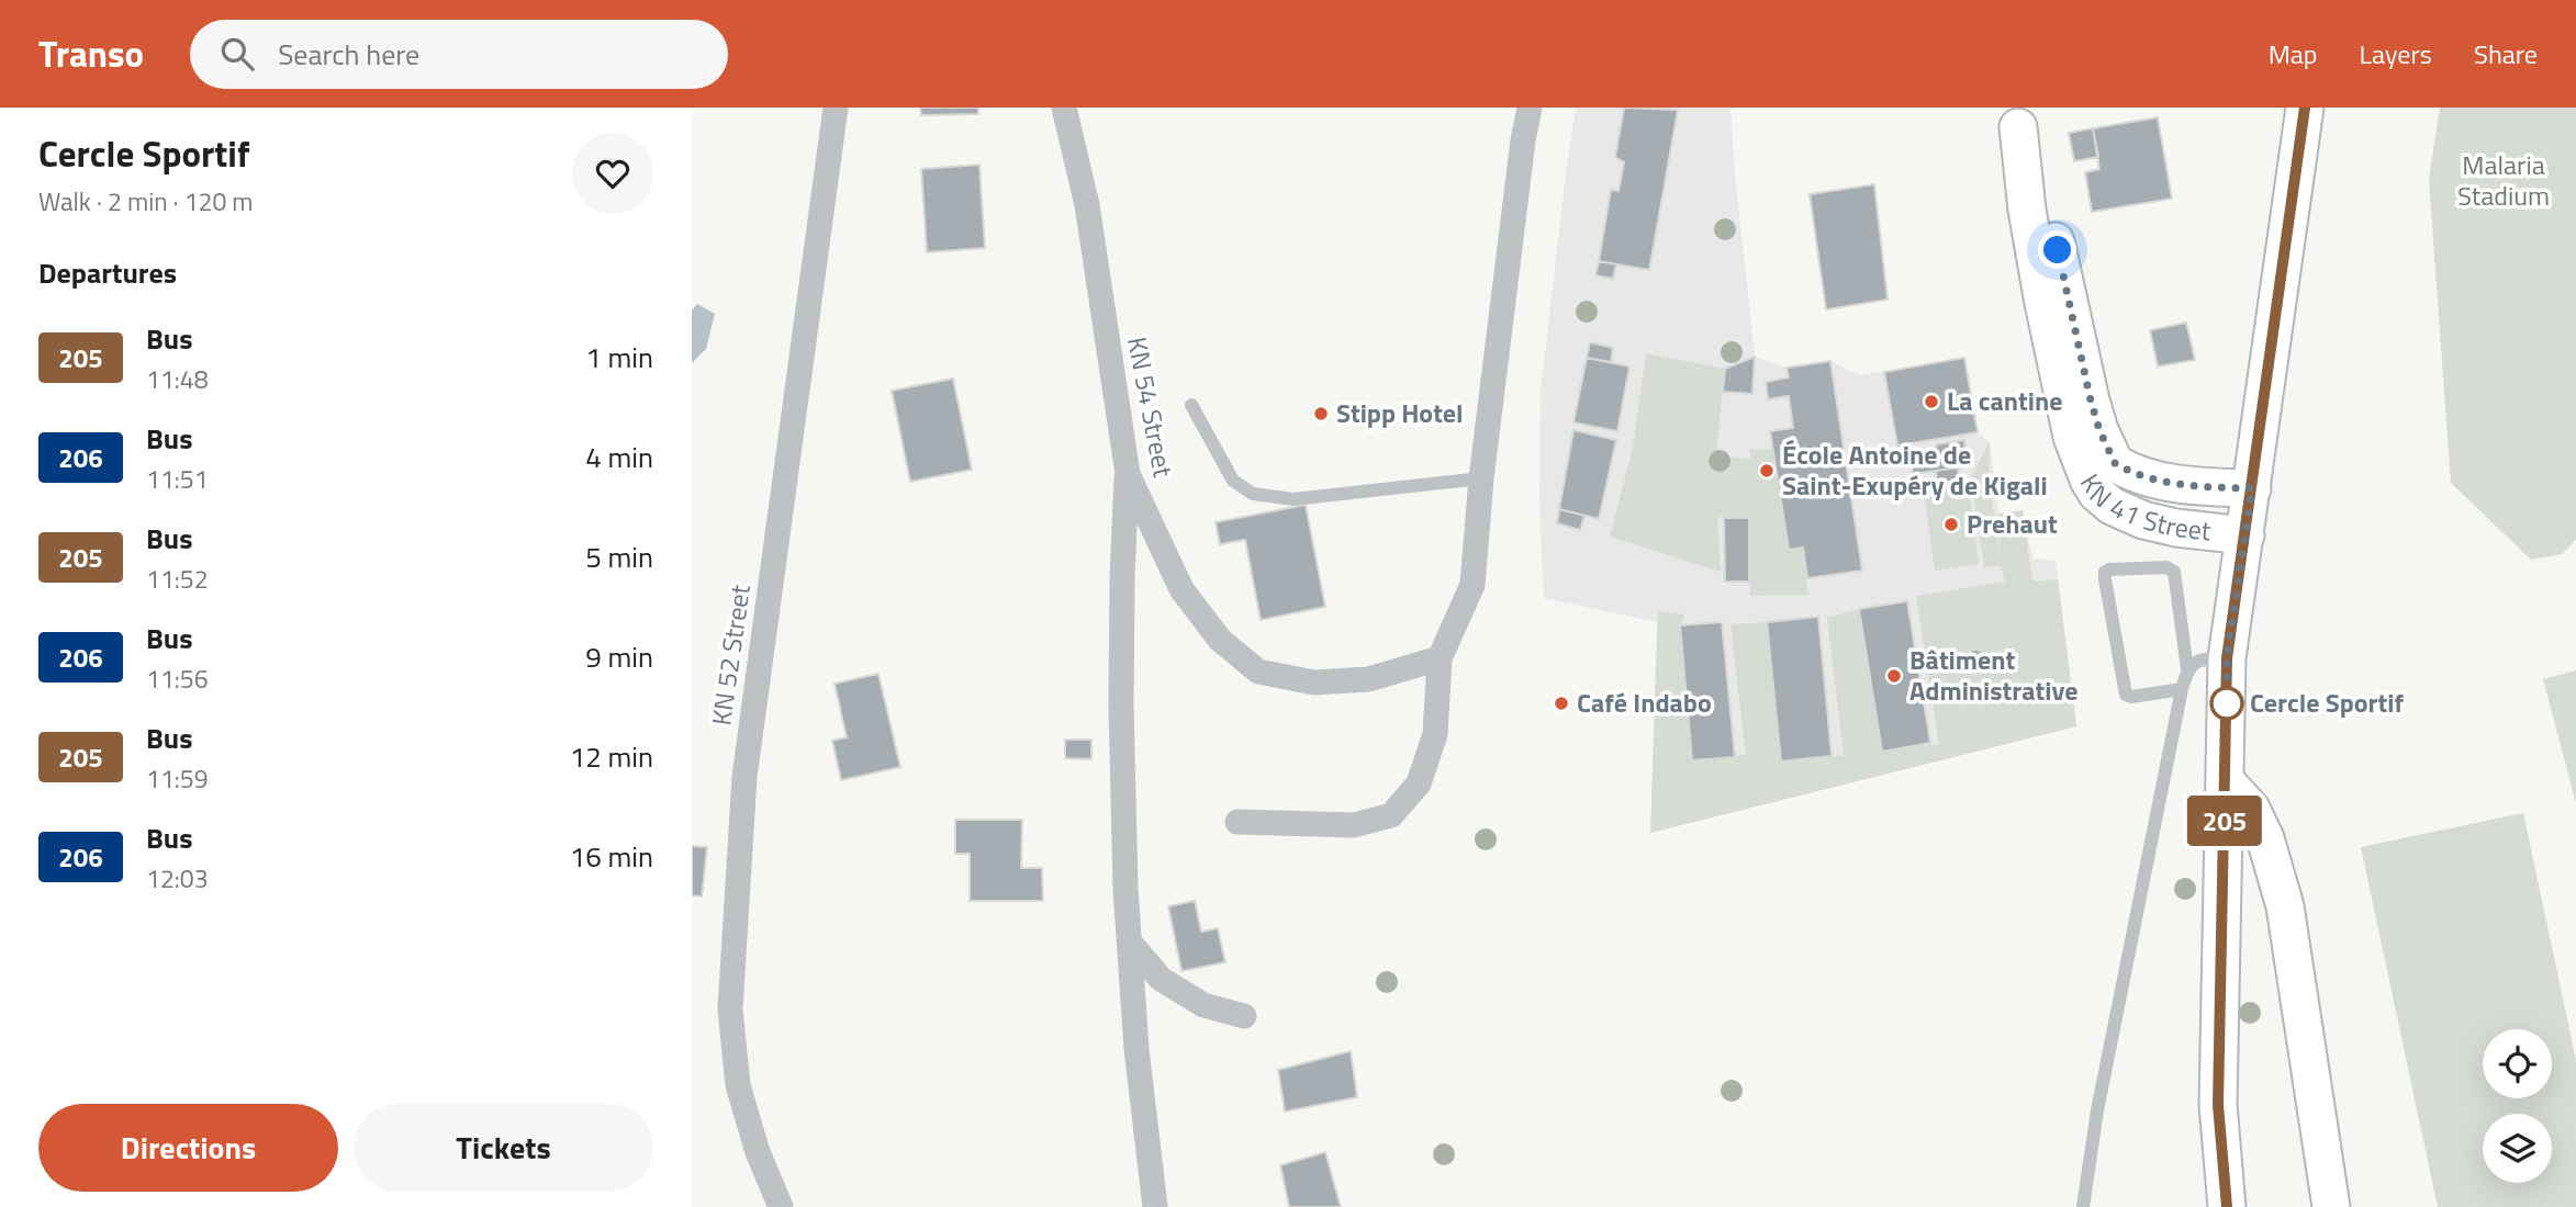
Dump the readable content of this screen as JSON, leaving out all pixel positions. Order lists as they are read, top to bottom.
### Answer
{
  "streets": {
    "main road": ["KN 41 Street"],
    "street": ["KN 54 Street", "KN 52 Street"]
  },
  "parks": ["Malaria Stadium"],
  "places": [
    "La cantine",
    "Stipp Hotel",
    "École Antoine de Saint-Exupéry de Kigali",
    "Prehaut",
    "Bâtiment Administrative",
    "Café Indabo",
    "Cercle Sportif"
  ],
  "lines": ["bus line 205"],
  "page": {
    "header": "Transo",
    "search": "Search here",
    "nav": ["Map", "Layers", "Share"],
    "heading": [
      ["Cercle Sportif", "Walk · 2 min · 120 m"],
      "Departures"
    ],
    "on_map": "205",
    "list": [
      {
        "mark": "205",
        "name": "Bus",
        "note": "11:48",
        "value": "1 min"
      },
      {
        "mark": "206",
        "name": "Bus",
        "note": "11:51",
        "value": "4 min"
      },
      {
        "mark": "205",
        "name": "Bus",
        "note": "11:52",
        "value": "5 min"
      },
      {
        "mark": "206",
        "name": "Bus",
        "note": "11:56",
        "value": "9 min"
      },
      {
        "mark": "205",
        "name": "Bus",
        "note": "11:59",
        "value": "12 min"
      },
      {
        "mark": "206",
        "name": "Bus",
        "note": "12:03",
        "value": "16 min"
      }
    ],
    "buttons": ["Directions", "Tickets"]
  }
}
